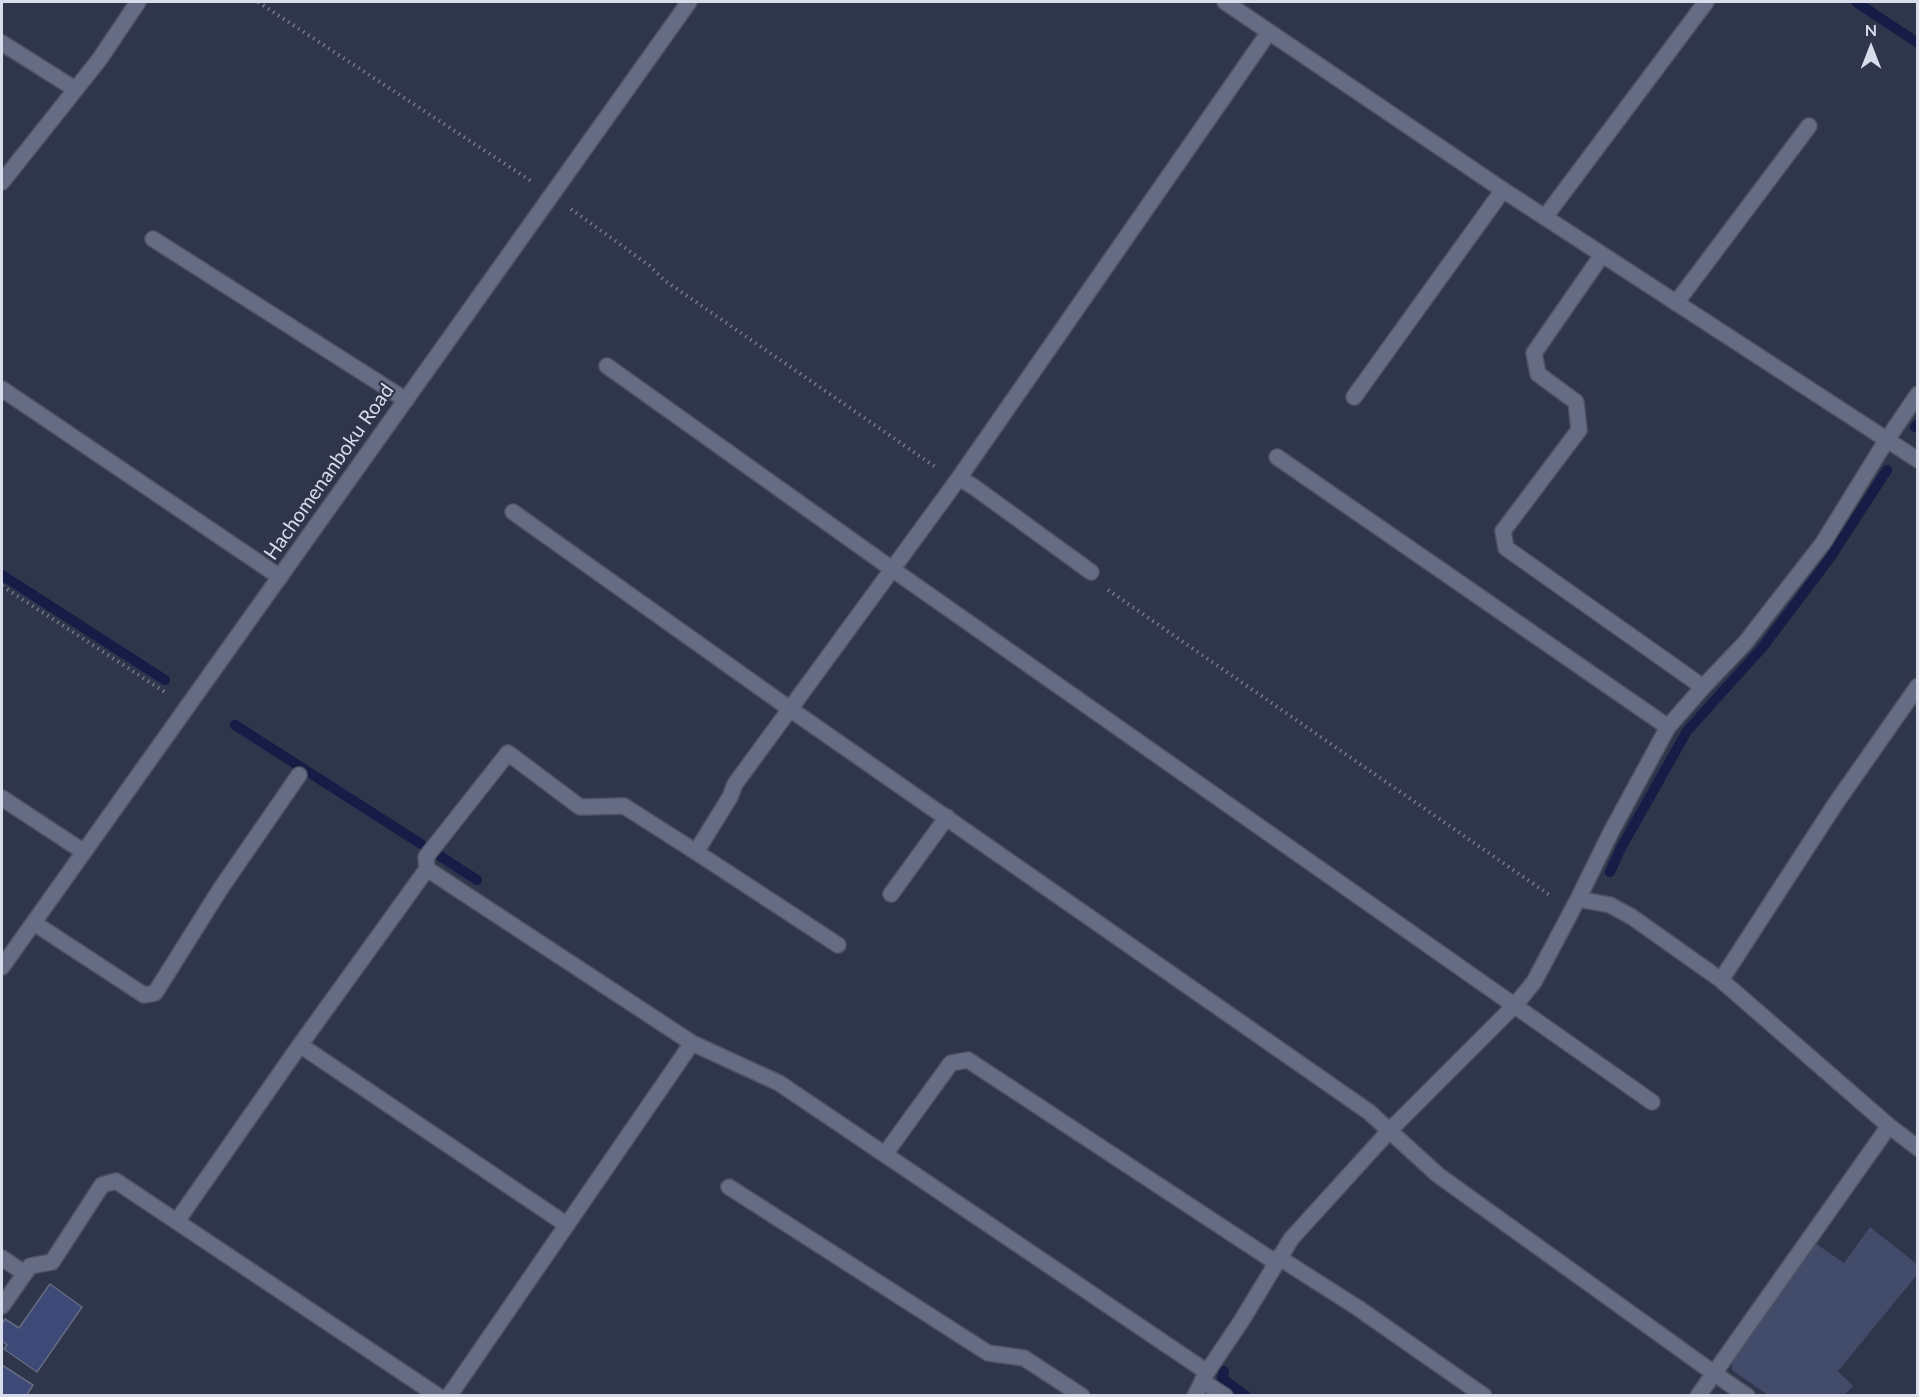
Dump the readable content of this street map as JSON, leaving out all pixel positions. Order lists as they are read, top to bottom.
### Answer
{
  "streets": {
    "street": ["Hachomenanboku Road"]
  },
  "north": "top"
}
